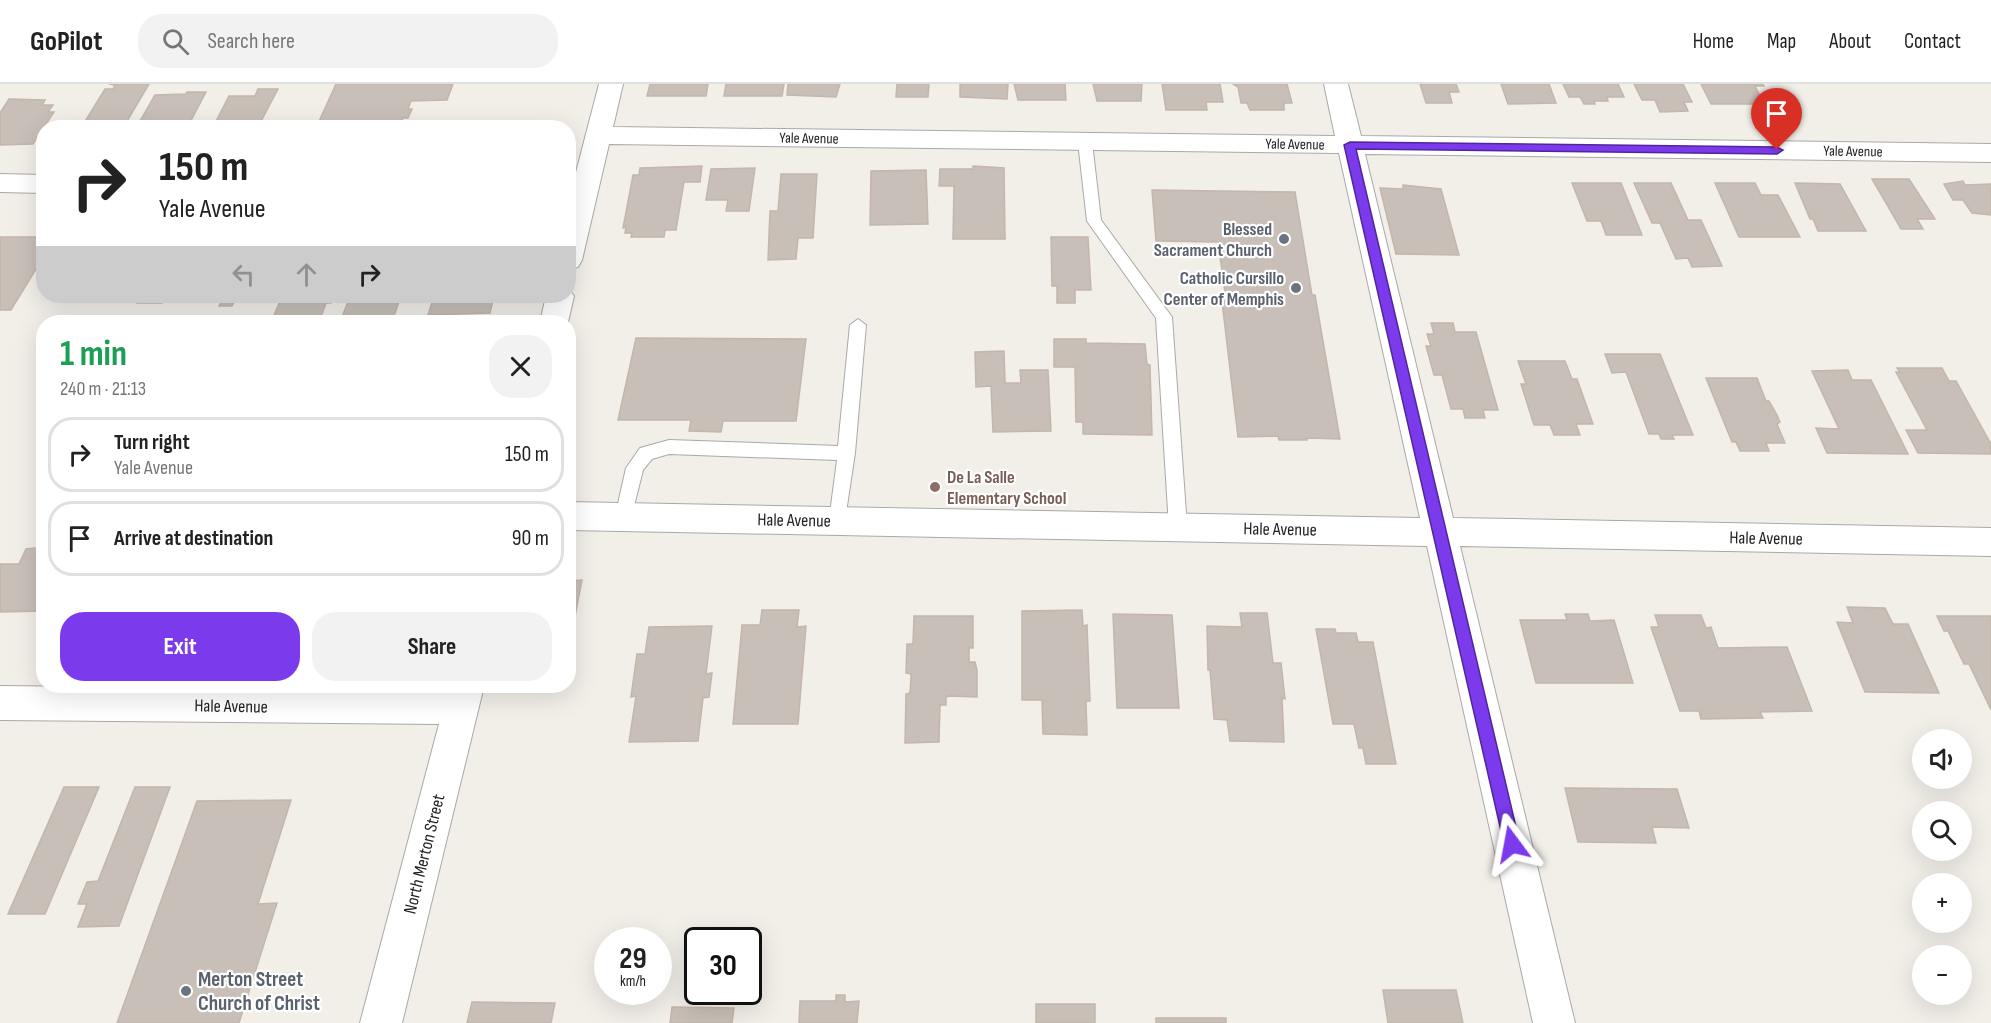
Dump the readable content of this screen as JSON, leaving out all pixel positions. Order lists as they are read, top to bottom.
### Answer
{
  "streets": {
    "street": ["Yale Avenue", "Hale Avenue", "North Merton Street"]
  },
  "crossings": [
    ["Hale Avenue", "North Merton Street"]
  ],
  "places": [
    "Blessed Sacrament Church",
    "Catholic Cursillo Center of Memphis",
    "De La Salle Elementary School",
    "Merton Street Church of Christ"
  ],
  "page": {
    "header": "GoPilot",
    "search": "Search here",
    "nav": [
      "Home",
      "Map",
      "About",
      "Contact"
    ],
    "turn": ["150 m", "Yale Avenue"],
    "heading": ["1 min", "240 m · 21:13"],
    "list": [
      {
        "name": "Turn right",
        "note": "Yale Avenue",
        "value": "150 m"
      },
      {
        "name": "Arrive at destination",
        "value": "90 m"
      }
    ],
    "buttons": ["Exit", "Share"],
    "map_buttons": ["+", "−"],
    "speed": "29 km/h",
    "limit": "30"
  }
}
